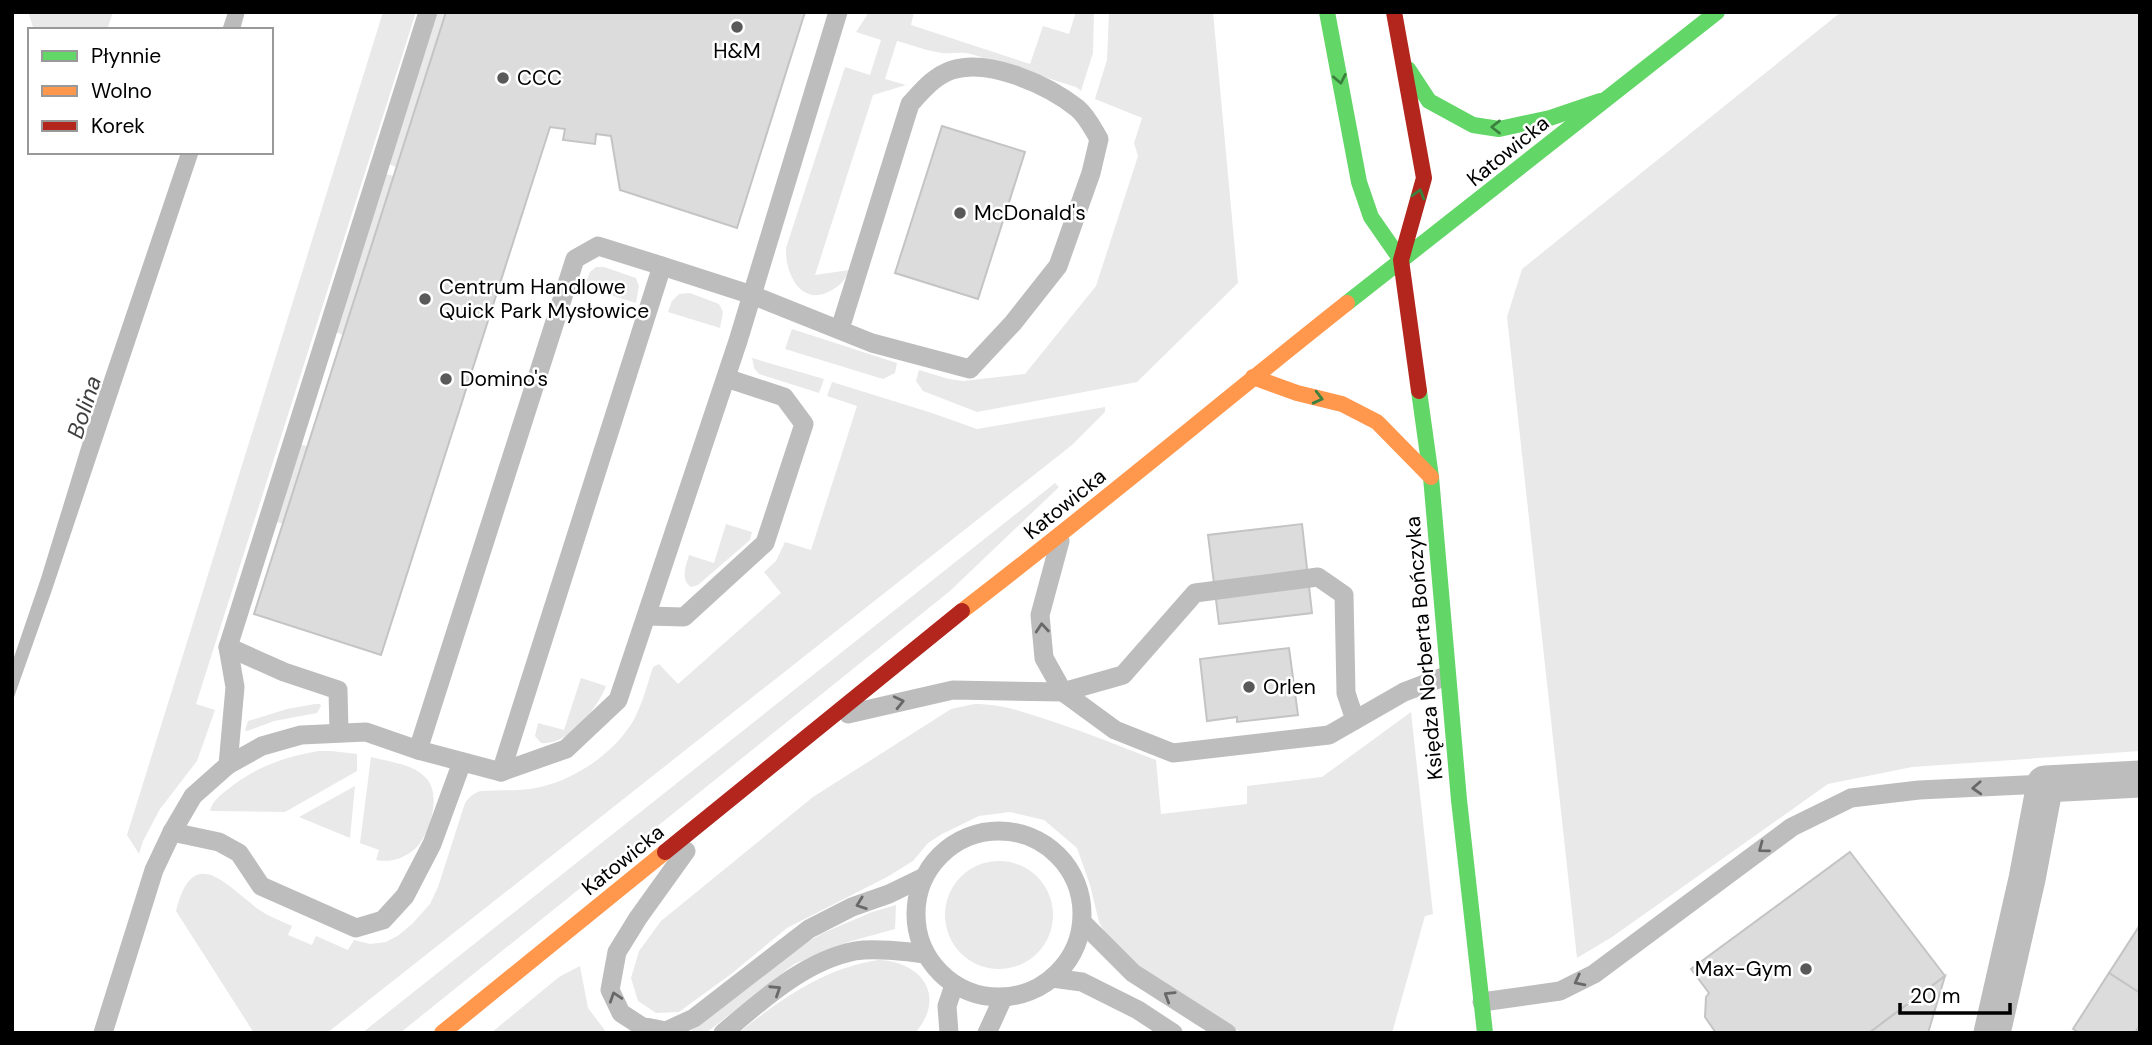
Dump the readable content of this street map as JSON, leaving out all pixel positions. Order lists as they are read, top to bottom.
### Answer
{
  "streets": {
    "street": ["Katowicka", "Księdza Norberta Bończyka"]
  },
  "crossings": [
    ["Katowicka", "Księdza Norberta Bończyka"]
  ],
  "water": ["Bolina"],
  "places": [
    "H&M",
    "CCC",
    "McDonald's",
    "Centrum Handlowe Quick Park Mysłowice",
    "Domino's",
    "Orlen",
    "Max-Gym"
  ],
  "legend": ["Płynnie", "Wolno", "Korek"],
  "scale_bar": "20 m"
}
